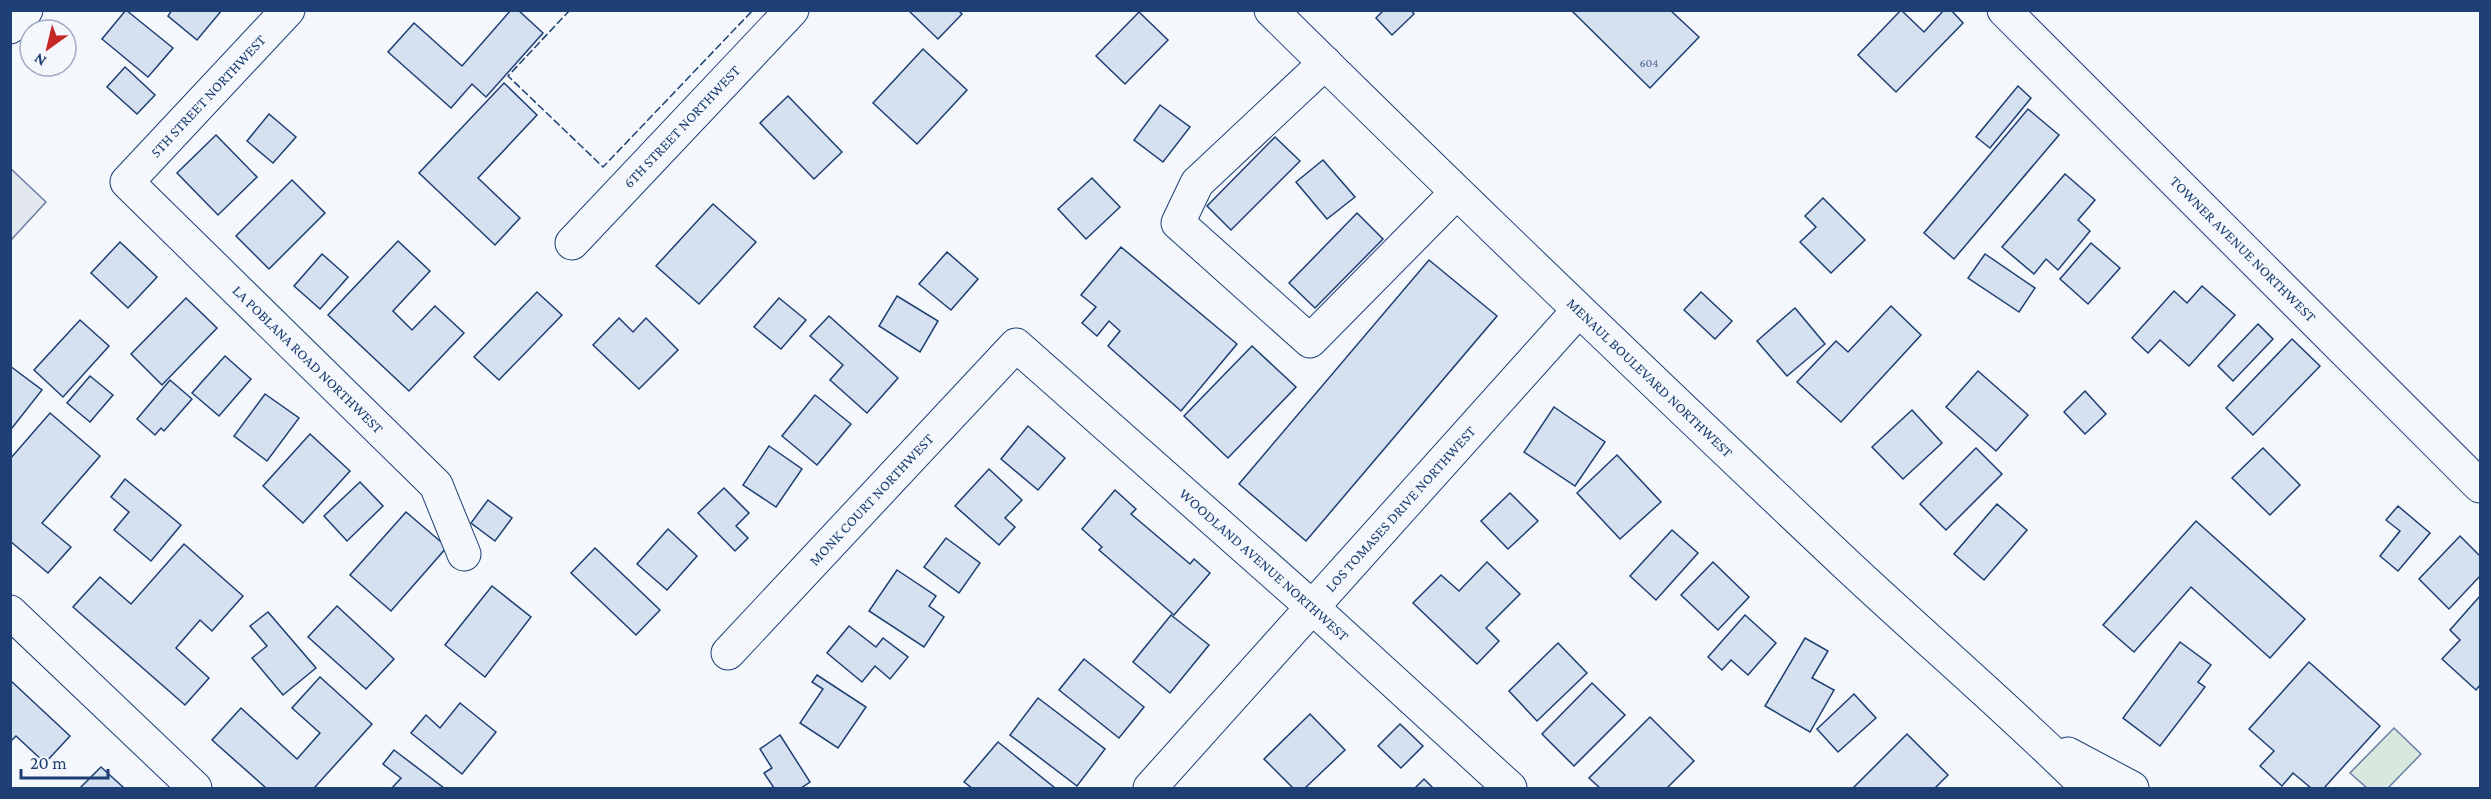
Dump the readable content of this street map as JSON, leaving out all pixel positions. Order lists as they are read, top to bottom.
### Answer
{
  "streets": {
    "street": [
      "5TH STREET NORTHWEST",
      "6TH STREET NORTHWEST",
      "TOWNER AVENUE NORTHWEST",
      "LA POBLANA ROAD NORTHWEST",
      "MENAUL BOULEVARD NORTHWEST",
      "MONK COURT NORTHWEST",
      "LOS TOMASES DRIVE NORTHWEST",
      "WOODLAND AVENUE NORTHWEST"
    ]
  },
  "crossings": [
    ["5TH STREET NORTHWEST", "LA POBLANA ROAD NORTHWEST"],
    ["MENAUL BOULEVARD NORTHWEST", "LOS TOMASES DRIVE NORTHWEST"],
    ["MONK COURT NORTHWEST", "WOODLAND AVENUE NORTHWEST"],
    ["LOS TOMASES DRIVE NORTHWEST", "WOODLAND AVENUE NORTHWEST"]
  ],
  "house_numbers": ["604"],
  "scale_bar": "20 m",
  "north": "bottom left"
}
